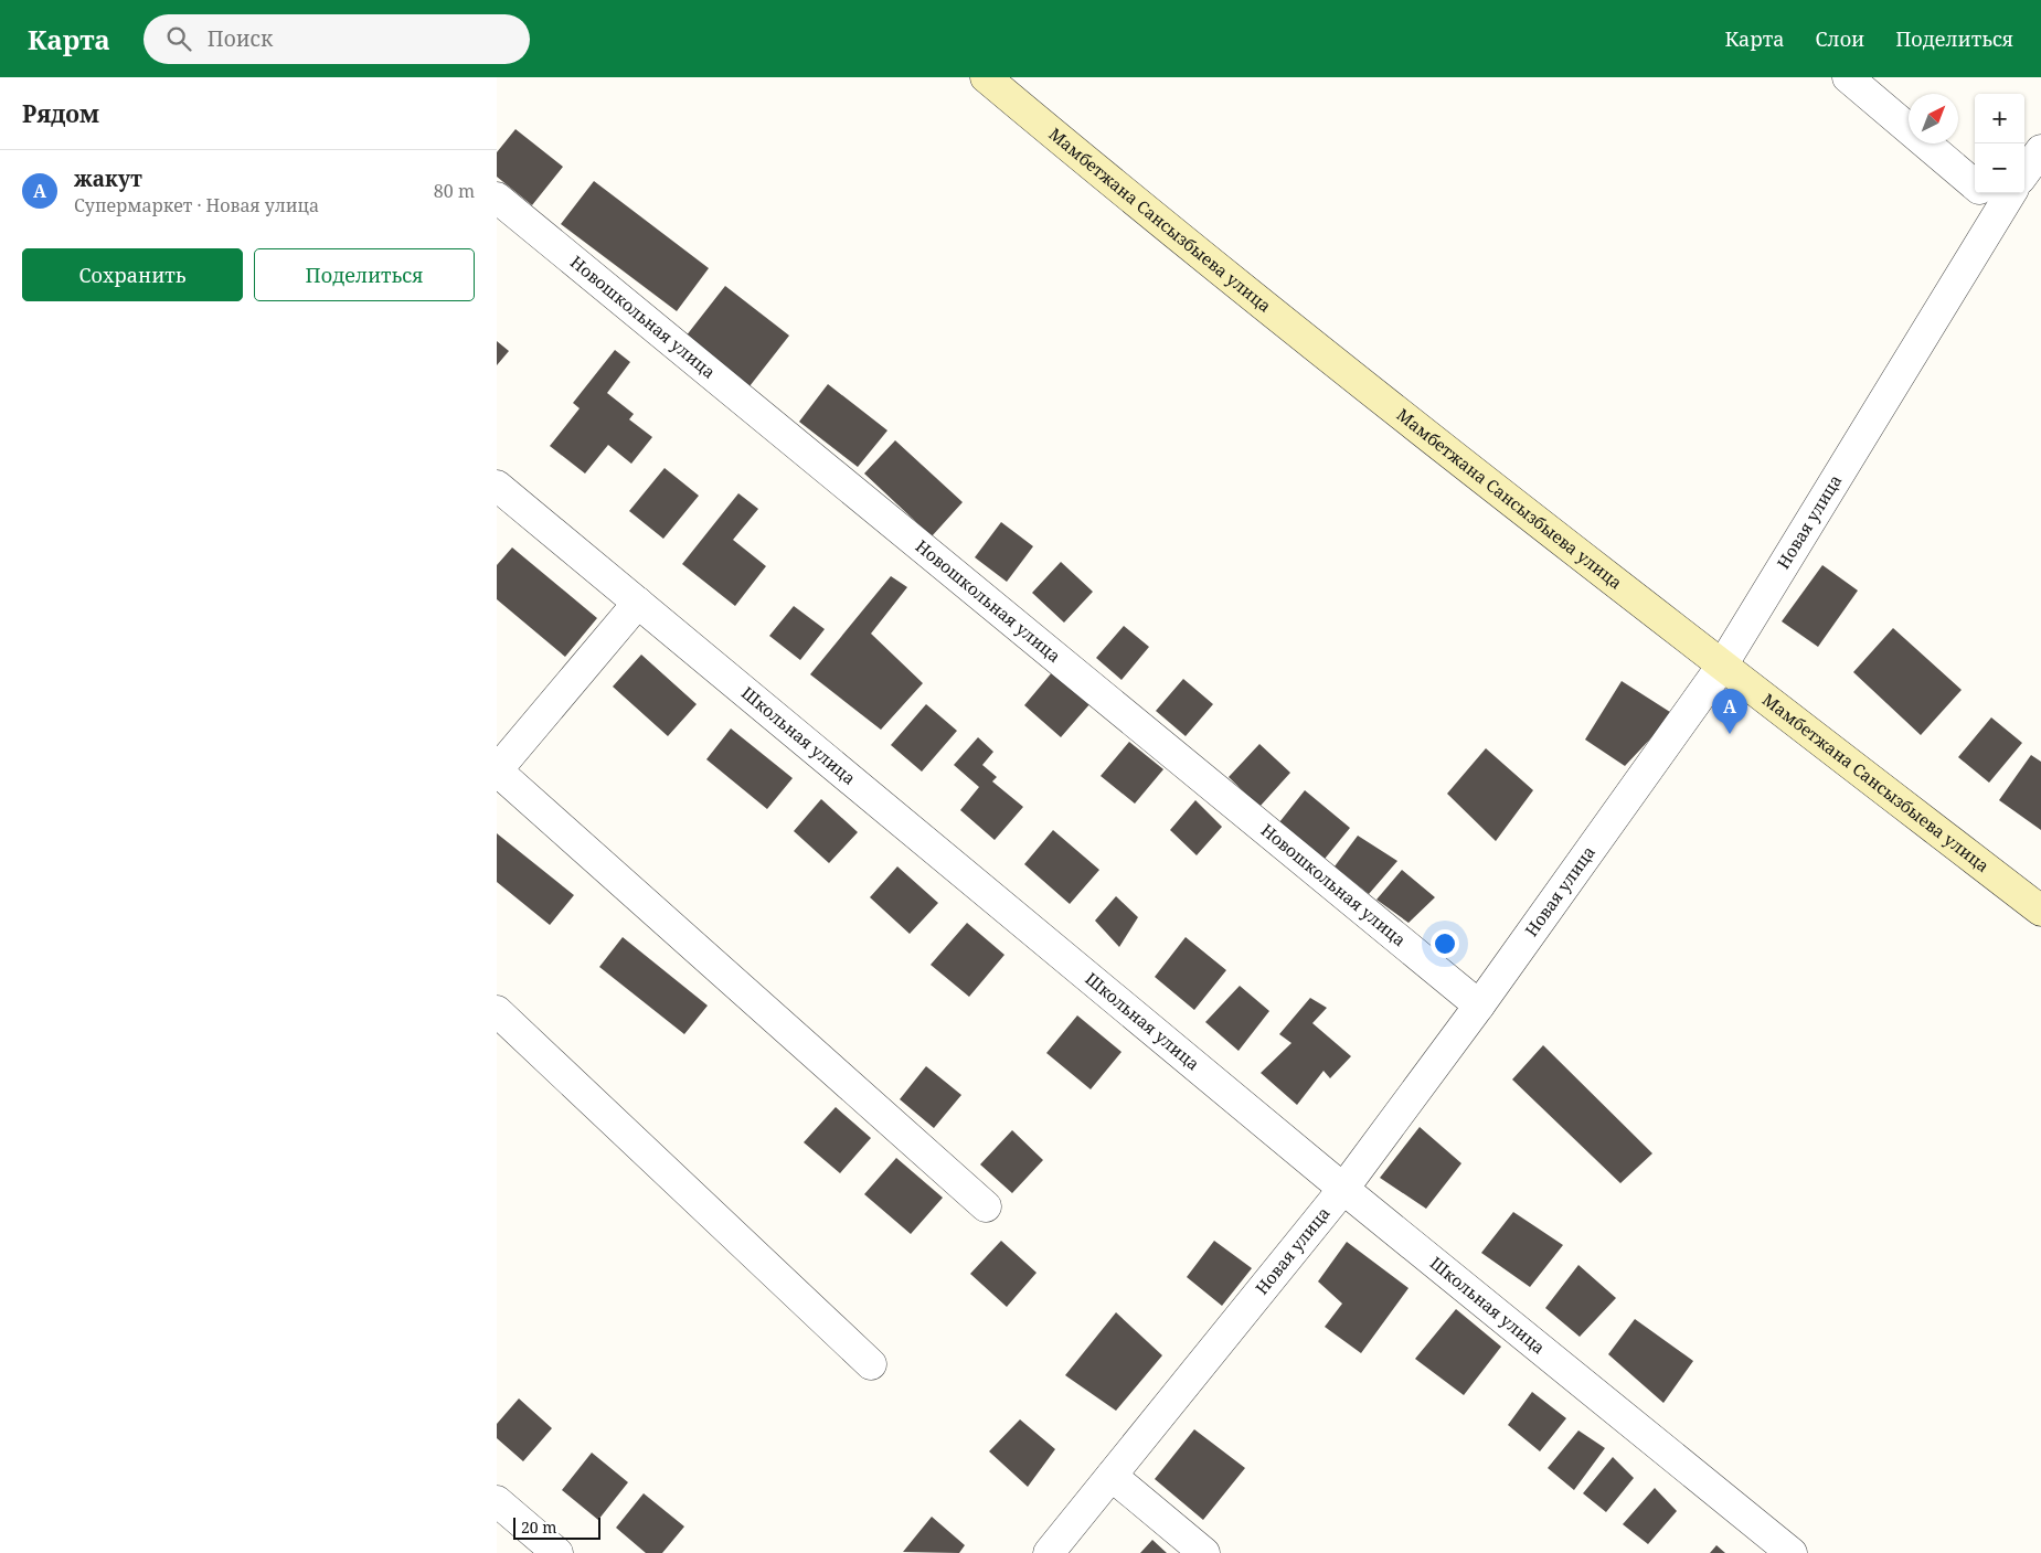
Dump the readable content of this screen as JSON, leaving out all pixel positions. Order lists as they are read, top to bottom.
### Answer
{
  "streets": {
    "main road": ["Мамбетжана Сансызбыева улица"],
    "street": ["Новошкольная улица", "Новая улица", "Школьная улица"]
  },
  "crossings": [
    ["Мамбетжана Сансызбыева улица", "Новая улица"],
    ["Новошкольная улица", "Новая улица"],
    ["Новая улица", "Школьная улица"]
  ],
  "scale_bar": "20 m",
  "north": "top right",
  "page": {
    "header": "Карта",
    "search": "Поиск",
    "nav": ["Карта", "Слои", "Поделиться"],
    "heading": "Рядом",
    "map_buttons": ["+", "−"],
    "list": [
      {
        "mark": "A",
        "name": "жакут",
        "note": "Супермаркет · Новая улица",
        "value": "80 m"
      }
    ],
    "buttons": ["Сохранить", "Поделиться"],
    "pins": "A",
    "scale": "20 m"
  }
}
